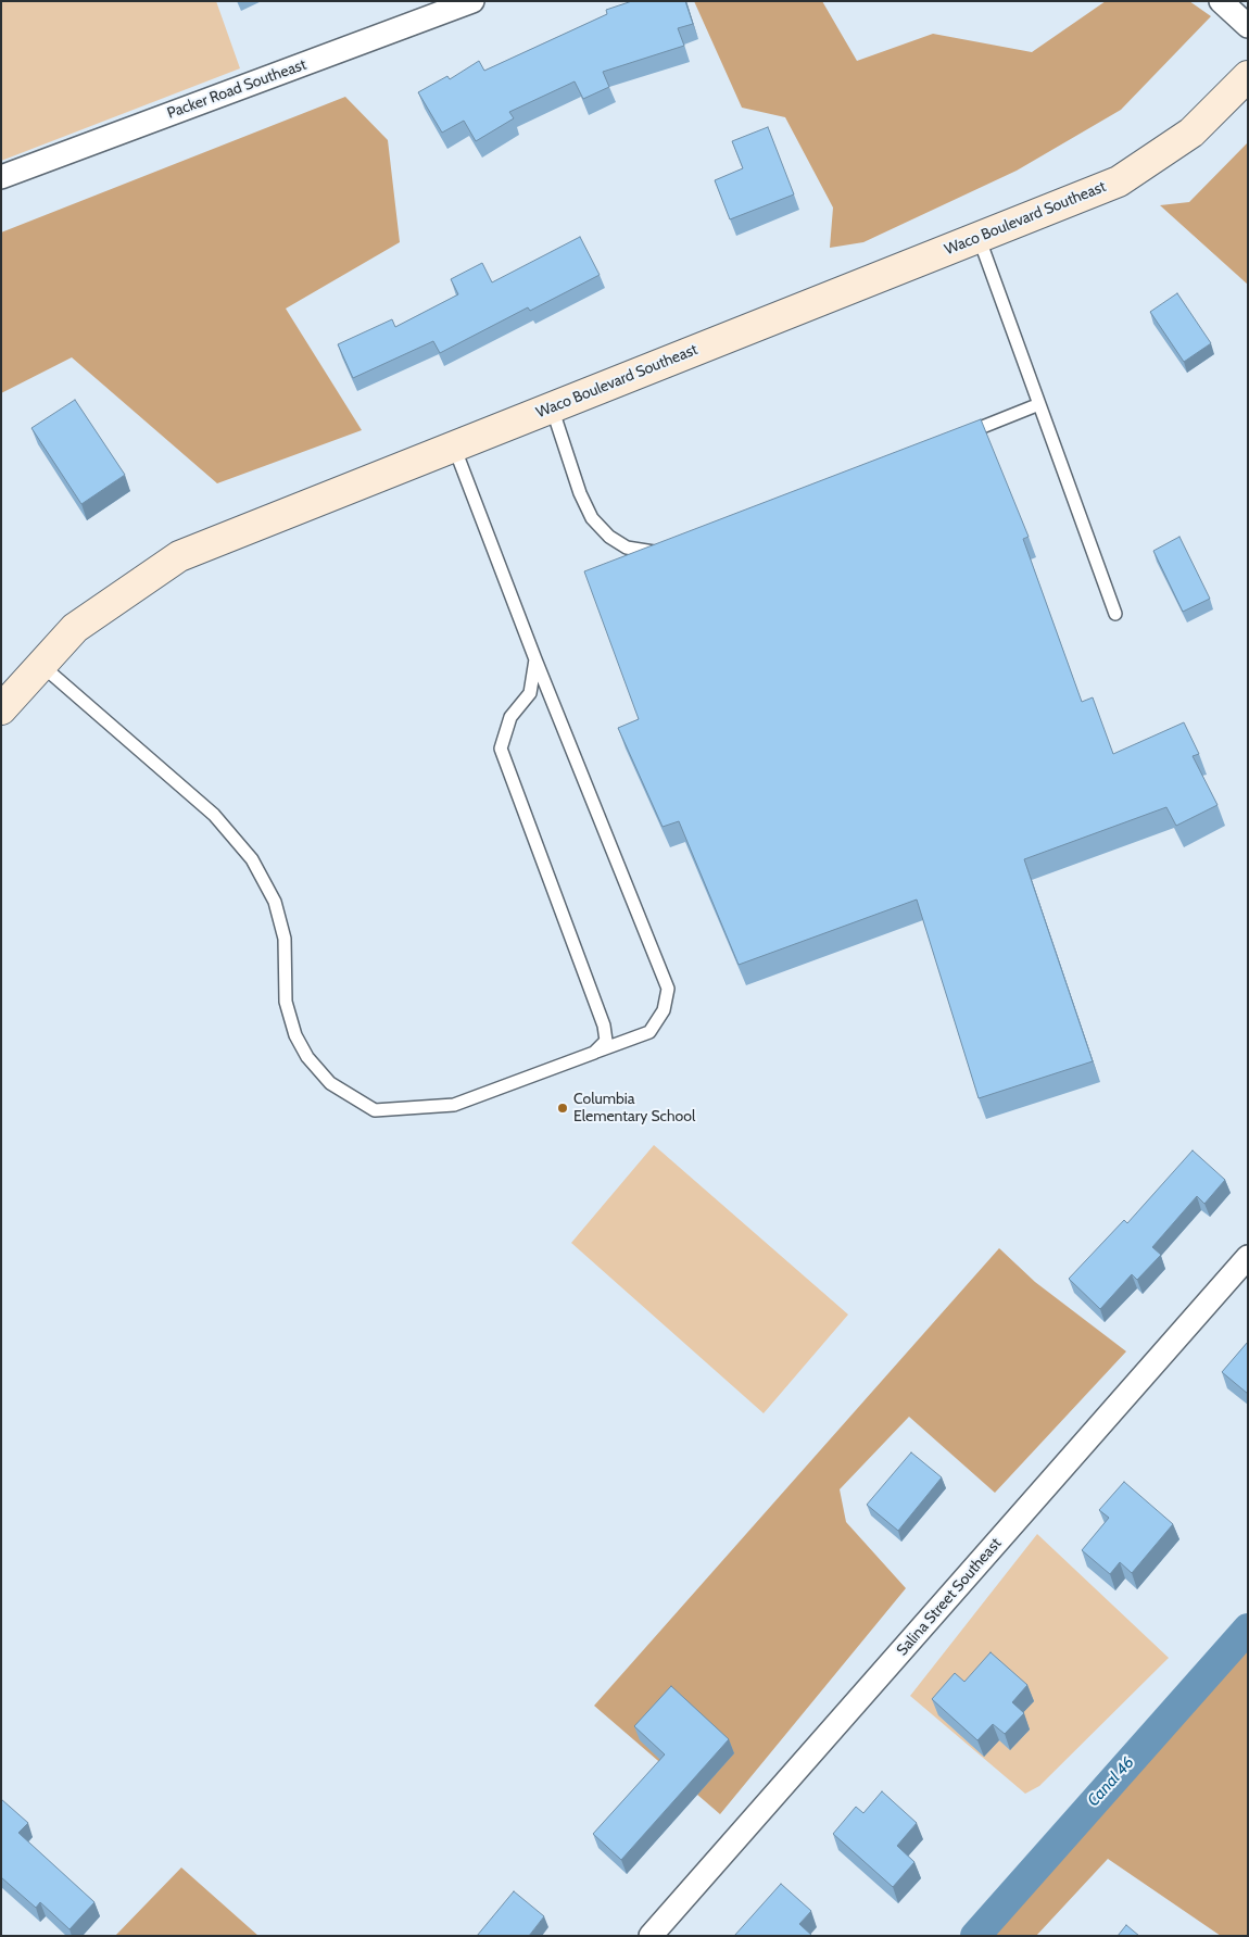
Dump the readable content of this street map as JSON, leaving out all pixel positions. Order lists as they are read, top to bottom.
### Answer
{
  "streets": {
    "street": ["Packer Road Southeast", "Waco Boulevard Southeast", "Salina Street Southeast"]
  },
  "water": ["Canal 46"],
  "places": ["Columbia Elementary School"]
}
